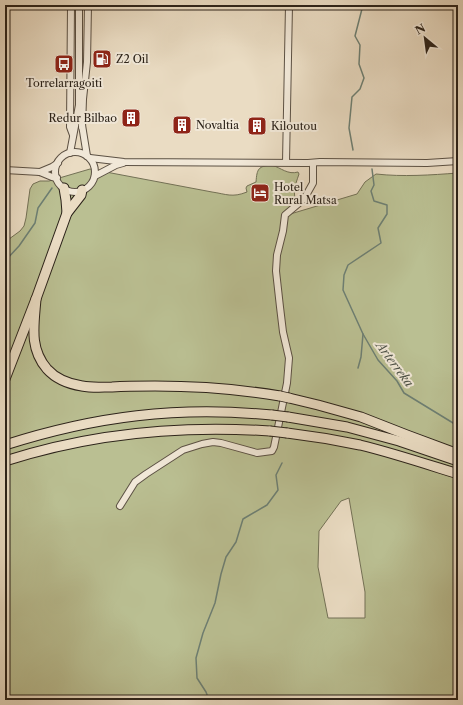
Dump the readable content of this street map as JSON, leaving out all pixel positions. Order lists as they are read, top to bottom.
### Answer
{
  "water": ["Arterreka"],
  "places": {
    "fuel station": ["Z2 Oil"],
    "bus stop": ["Torrelarragoiti"],
    "building": ["Redur Bilbao", "Novaltia", "Kiloutou"],
    "hotel": ["Hotel Rural Matsa"]
  },
  "north": "top left"
}
